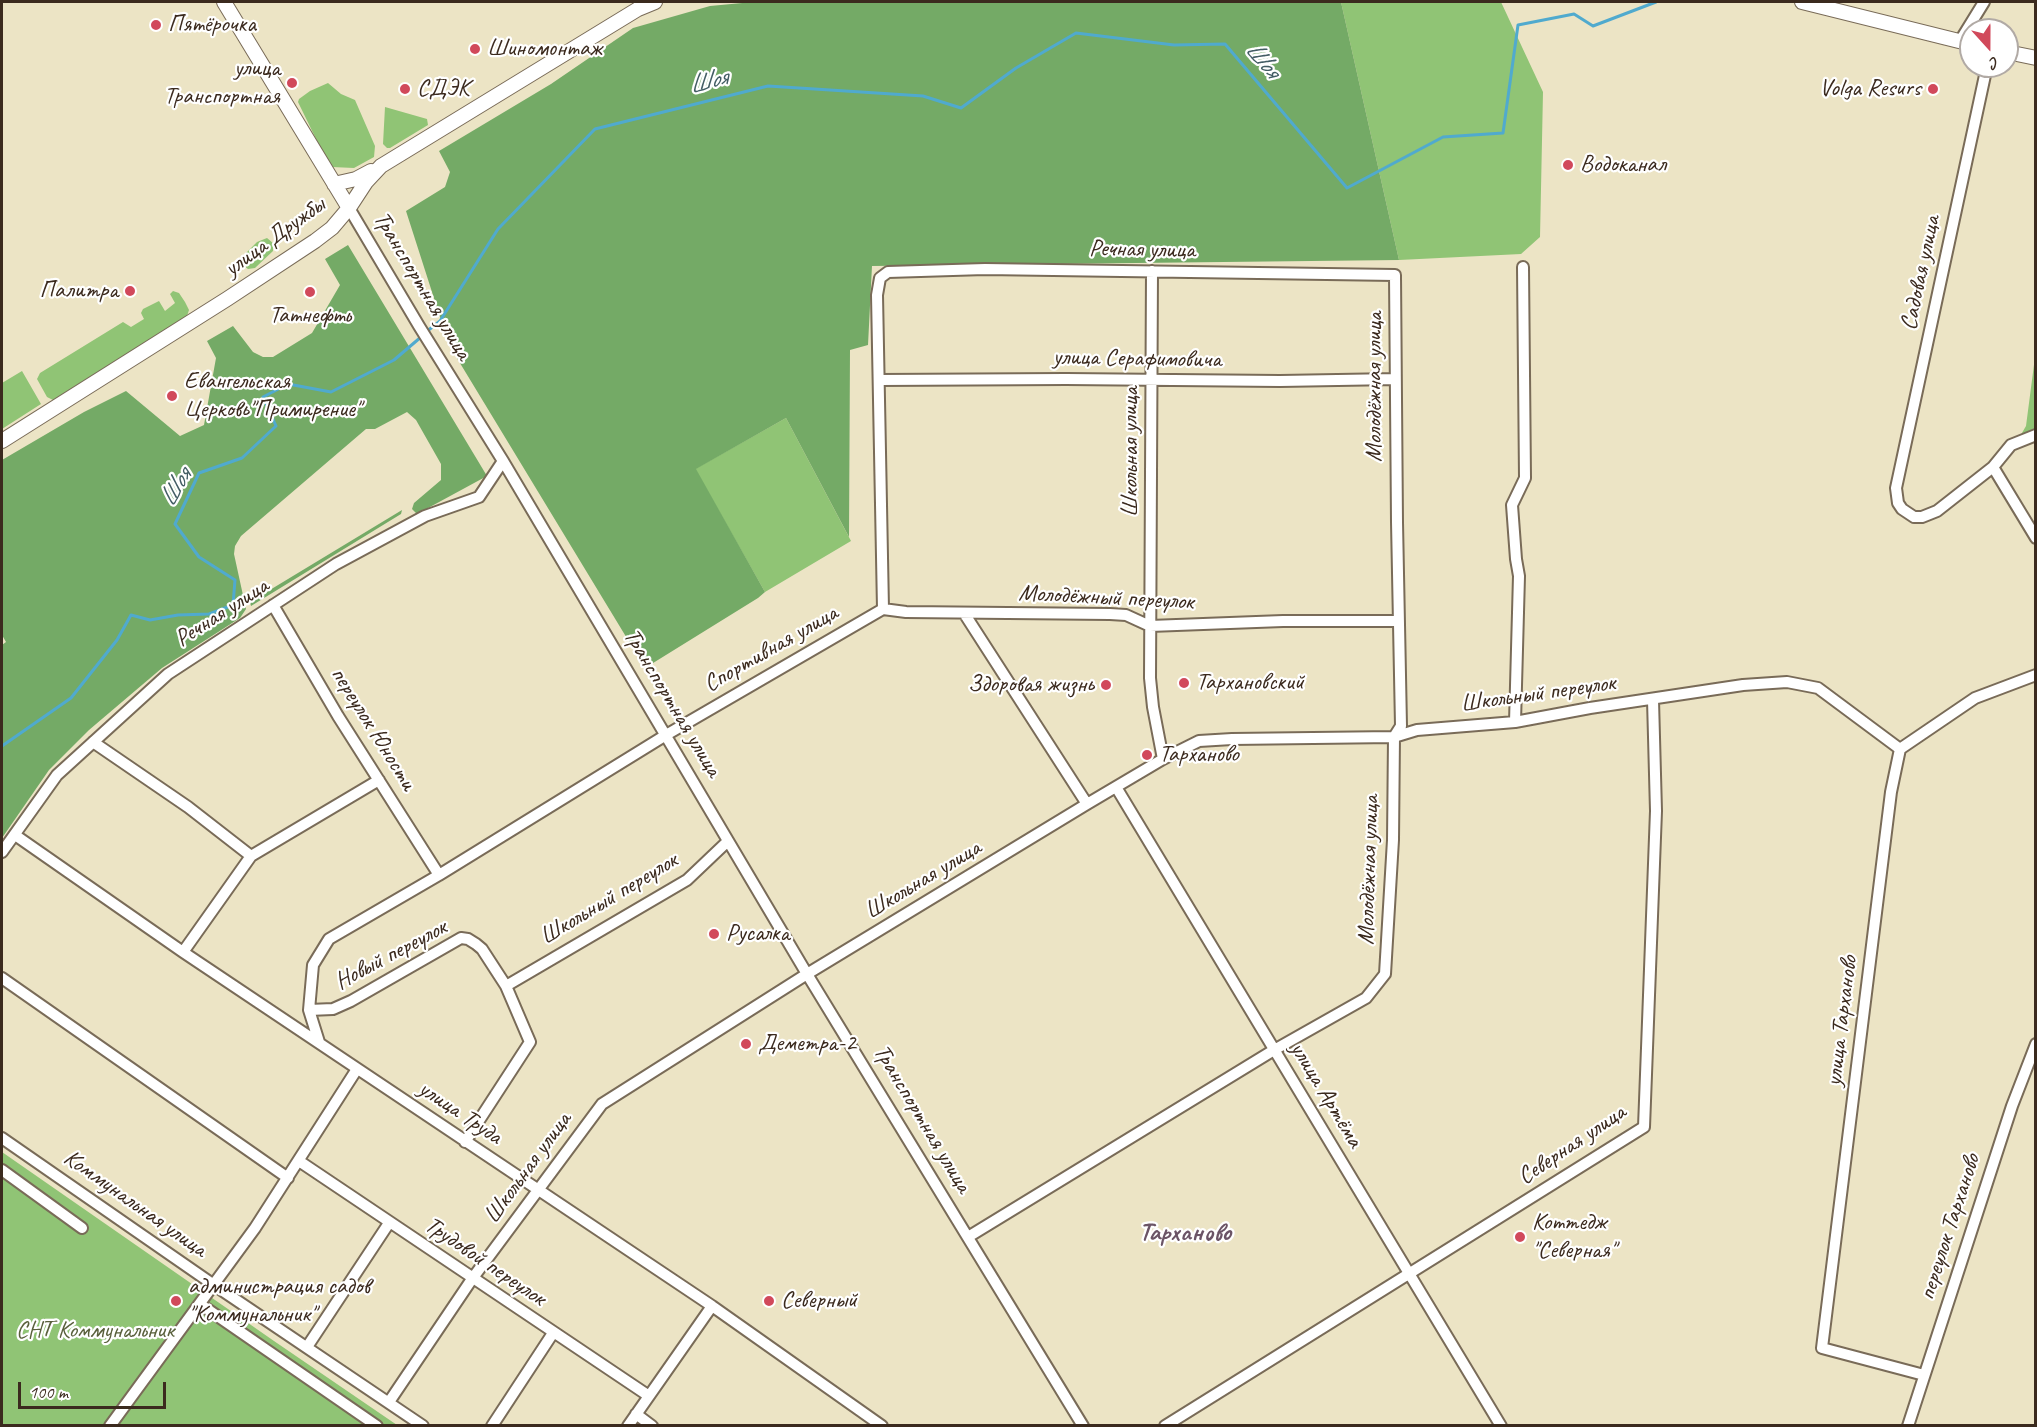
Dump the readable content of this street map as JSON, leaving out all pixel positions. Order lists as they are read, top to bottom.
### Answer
{
  "streets": {
    "main road": ["улица Дружбы", "Транспортная улица"],
    "street": [
      "Речная улица",
      "Садовая улица",
      "улица Серафимовича",
      "Молодёжная улица",
      "Школьная улица",
      "Молодёжный переулок",
      "Спортивная улица",
      "Школьный переулок",
      "переулок Юности",
      "Новый переулок",
      "улица Тарханово",
      "улица Артёма",
      "улица Труда",
      "Северная улица",
      "Коммунальная улица",
      "переулок Тарханово",
      "Трудовой переулок"
    ]
  },
  "crossings": [
    ["улица Дружбы", "Транспортная улица"],
    ["Речная улица", "Транспортная улица"],
    ["Речная улица", "улица Серафимовича"],
    ["Речная улица", "Молодёжная улица"],
    ["Речная улица", "Школьная улица"],
    ["Речная улица", "переулок Юности"],
    ["Речная улица", "улица Труда"],
    ["Транспортная улица", "Молодёжная улица"],
    ["Транспортная улица", "Школьная улица"],
    ["Транспортная улица", "Спортивная улица"],
    ["Транспортная улица", "Школьный переулок"],
    ["улица Серафимовича", "Молодёжная улица"],
    ["улица Серафимовича", "Школьная улица"],
    ["Молодёжная улица", "Молодёжный переулок"],
    ["Молодёжная улица", "Школьный переулок"],
    ["Молодёжная улица", "улица Артёма"],
    ["Школьная улица", "Молодёжный переулок"],
    ["Школьная улица", "Школьный переулок"],
    ["Школьная улица", "улица Артёма"],
    ["Школьная улица", "улица Труда"],
    ["Школьная улица", "Коммунальная улица"],
    ["Школьная улица", "Трудовой переулок"],
    ["Молодёжный переулок", "Спортивная улица"],
    ["Спортивная улица", "переулок Юности"],
    ["Спортивная улица", "Новый переулок"],
    ["Спортивная улица", "улица Труда"],
    ["Школьный переулок", "Новый переулок"],
    ["Школьный переулок", "улица Тарханово"],
    ["Школьный переулок", "Северная улица"],
    ["Новый переулок", "улица Труда"],
    ["улица Тарханово", "переулок Тарханово"],
    ["улица Артёма", "Северная улица"]
  ],
  "districts": ["Тарханово"],
  "water": ["Шоя"],
  "parks": ["СНТ Коммунальник"],
  "places": [
    "Пятёрочка",
    "Шиномонтаж",
    "улица Транспортная",
    "СДЭК",
    "Volga Resurs",
    "Водоканал",
    "Палитра",
    "Татнефть",
    "Евангельская Церковь\"Примирение\"",
    "Тархановский",
    "Здоровая жизнь",
    "Тарханово",
    "Русалка",
    "Деметра-2",
    "Коттедж \"Северная\"",
    "администрация садов \"Коммунальник\"",
    "Северный"
  ],
  "scale_bar": "100 m",
  "north": "bottom"
}
